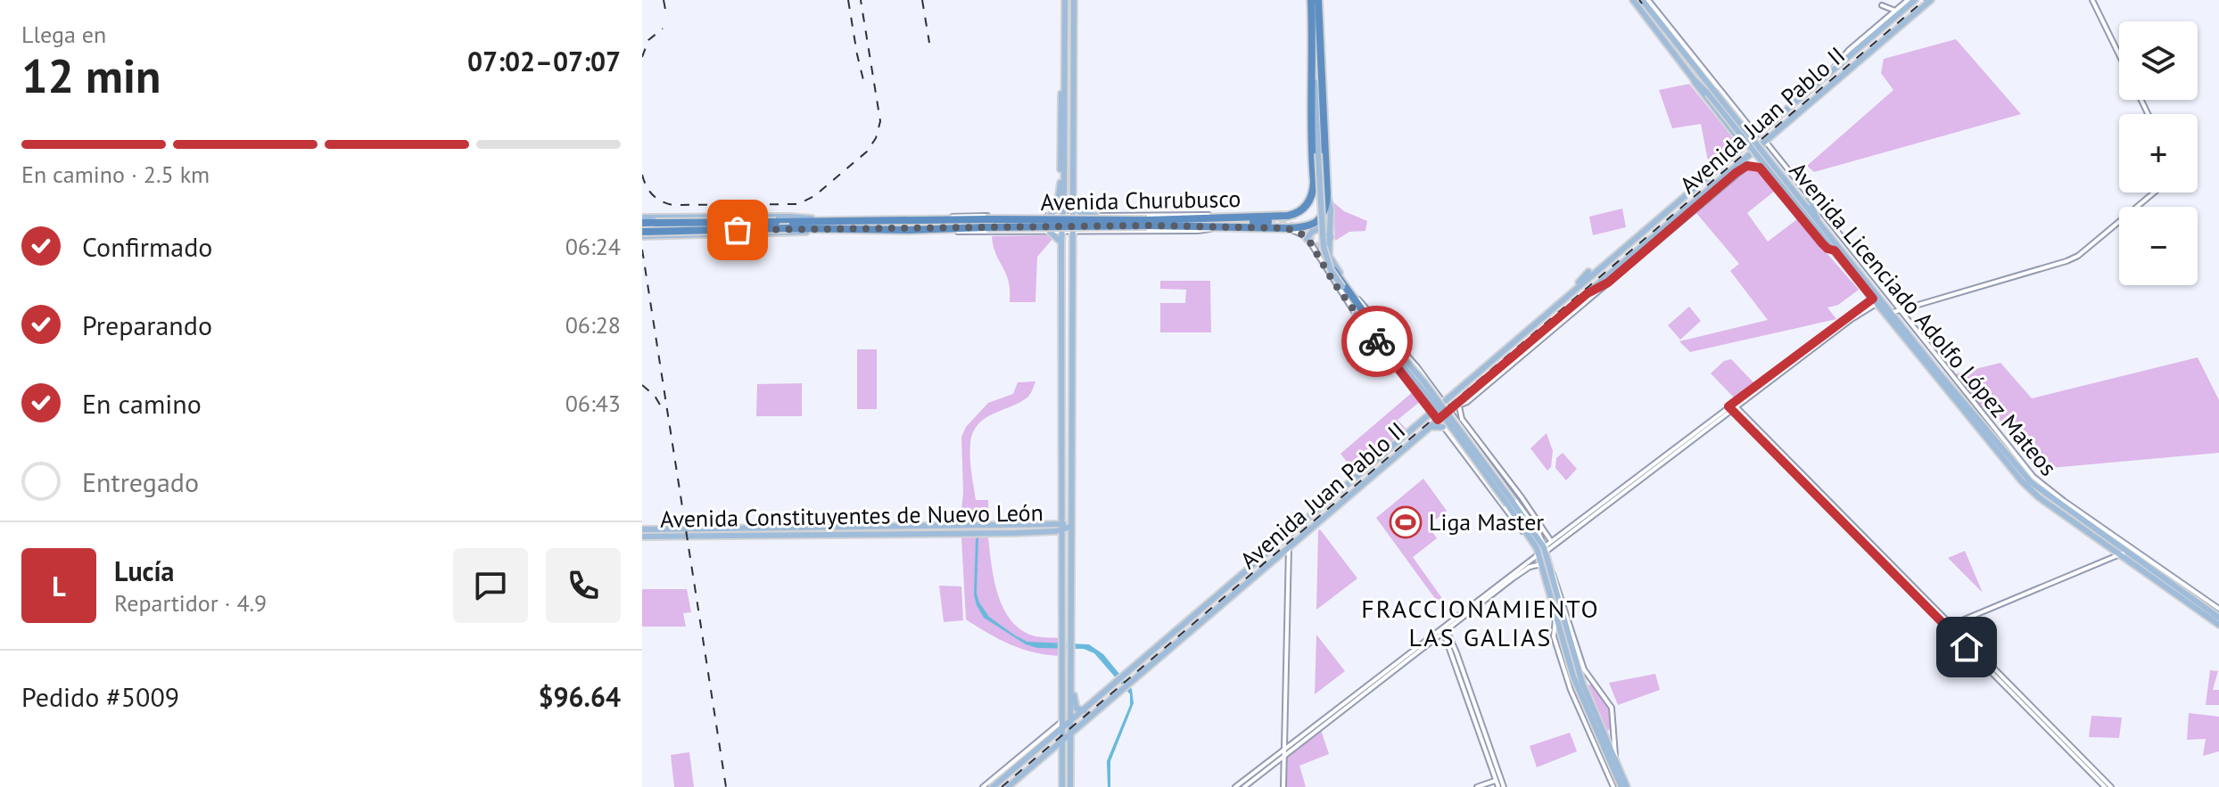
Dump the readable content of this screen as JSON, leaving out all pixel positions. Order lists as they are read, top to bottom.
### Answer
{
  "streets": {
    "highway": ["Avenida Churubusco"],
    "main road": ["Avenida Juan Pablo II", "Avenida Licenciado Adolfo López Mateos", "Avenida Constituyentes de Nuevo León"]
  },
  "districts": ["FRACCIONAMIENTO LAS GALIAS"],
  "places": {
    "sports": ["Liga Master"]
  },
  "page": {
    "heading": ["12 min", "Llega en", "07:02–07:07"],
    "panel": [
      "Lucía",
      "Repartidor · 4.9",
      "Pedido #5009",
      "$96.64"
    ],
    "map_buttons": ["+", "−"],
    "bar": "En camino · 2.5 km",
    "list": [
      ["Confirmado", "06:24"],
      ["Preparando", "06:28"],
      ["En camino", "06:43"],
      "Entregado"
    ],
    "round": "L"
  }
}
